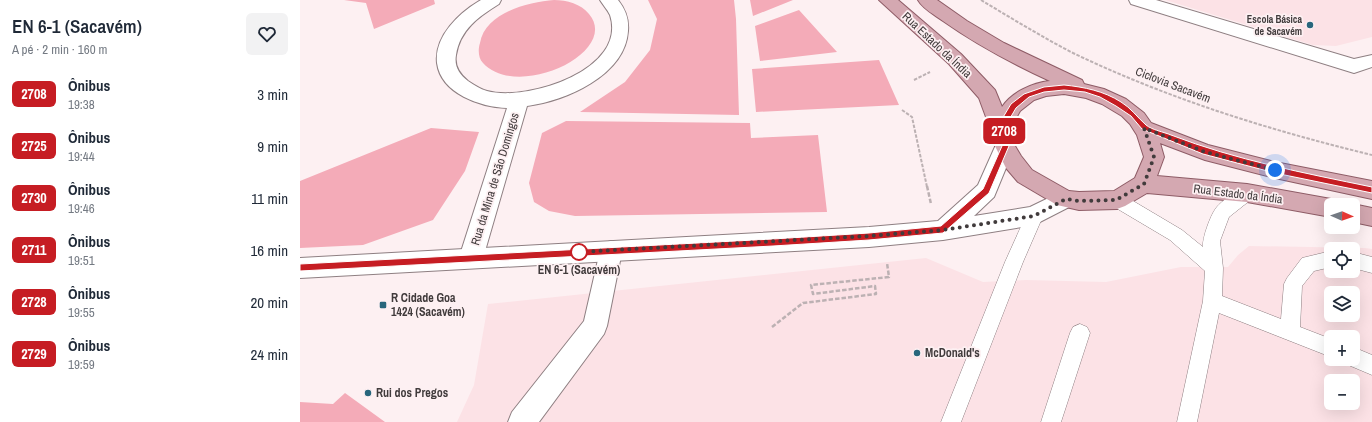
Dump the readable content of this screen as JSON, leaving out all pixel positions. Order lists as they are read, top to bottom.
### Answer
{
  "streets": {
    "main road": ["Rua Estado da Índia"],
    "street": ["Rua da Mina de São Domingos"],
    "path": ["Ciclovia Sacavém"]
  },
  "places": {
    "other": [
      "Escola Básica de Sacavém",
      "EN 6-1 (Sacavém)",
      "McDonald's",
      "Rui dos Pregos"
    ],
    "transit": ["R Cidade Goa 1424 (Sacavém)"]
  },
  "lines": ["bus line 2708"],
  "north": "right",
  "page": {
    "heading": ["EN 6-1 (Sacavém)", "A pé · 2 min · 160 m"],
    "on_map": "2708",
    "list": [
      {
        "mark": "2708",
        "name": "Ônibus",
        "note": "19:38",
        "value": "3 min"
      },
      {
        "mark": "2725",
        "name": "Ônibus",
        "note": "19:44",
        "value": "9 min"
      },
      {
        "mark": "2730",
        "name": "Ônibus",
        "note": "19:46",
        "value": "11 min"
      },
      {
        "mark": "2711",
        "name": "Ônibus",
        "note": "19:51",
        "value": "16 min"
      },
      {
        "mark": "2728",
        "name": "Ônibus",
        "note": "19:55",
        "value": "20 min"
      },
      {
        "mark": "2729",
        "name": "Ônibus",
        "note": "19:59",
        "value": "24 min"
      }
    ],
    "map_buttons": ["+", "−"]
  }
}
